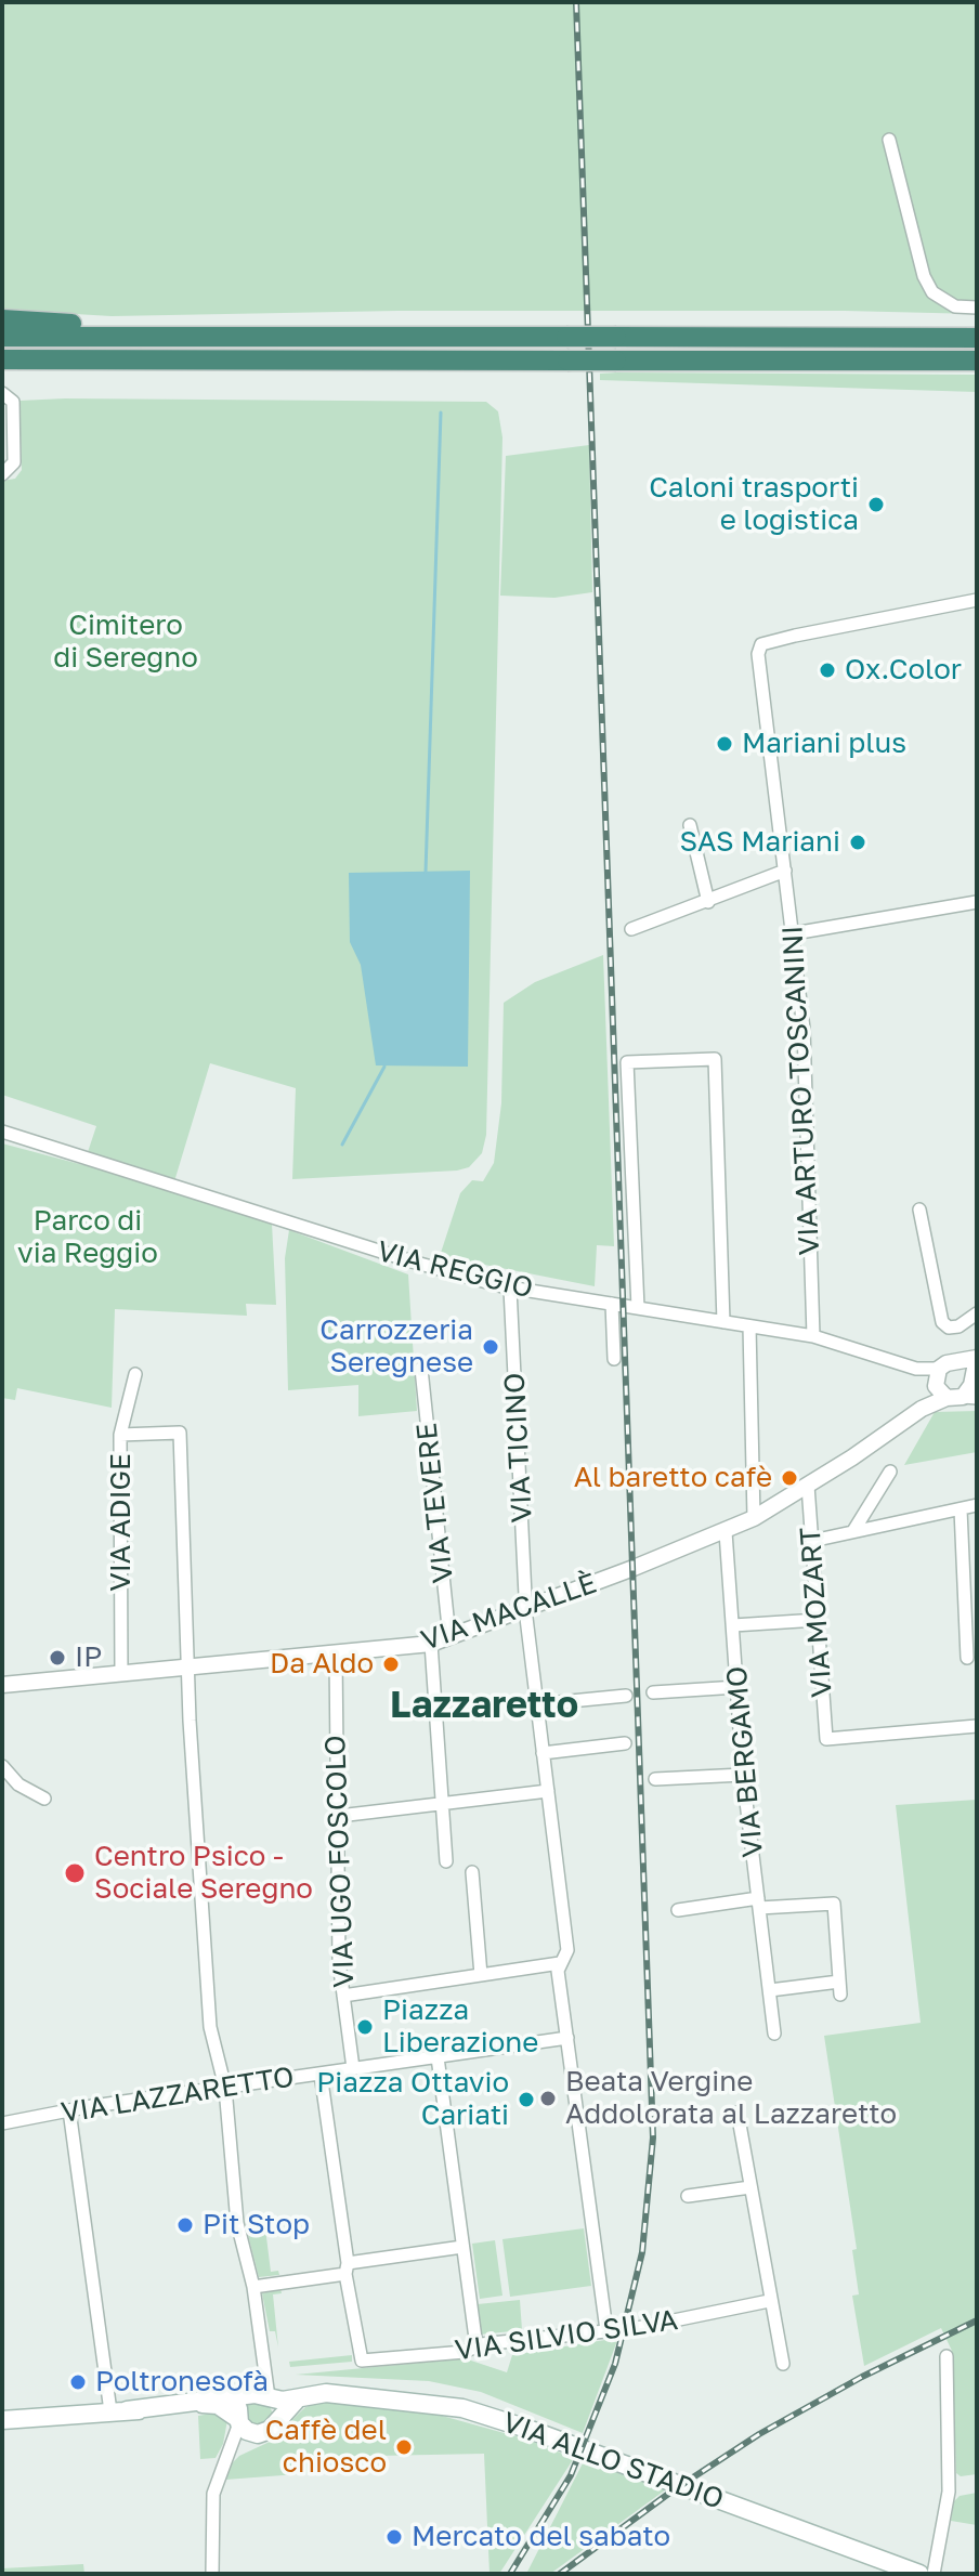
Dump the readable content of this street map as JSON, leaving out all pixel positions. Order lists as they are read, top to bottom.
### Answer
{
  "streets": {
    "main road": ["VIA ALLO STADIO"],
    "street": [
      "VIA ARTURO TOSCANINI",
      "VIA REGGIO",
      "VIA TICINO",
      "VIA TEVERE",
      "VIA ADIGE",
      "VIA MACALLÈ",
      "VIA MOZART",
      "VIA BERGAMO",
      "VIA UGO FOSCOLO",
      "VIA LAZZARETTO",
      "VIA SILVIO SILVA"
    ]
  },
  "crossings": [
    ["VIA ARTURO TOSCANINI", "VIA REGGIO"],
    ["VIA REGGIO", "VIA TICINO"],
    ["VIA REGGIO", "VIA MACALLÈ"],
    ["VIA TICINO", "VIA MACALLÈ"],
    ["VIA TICINO", "VIA SILVIO SILVA"],
    ["VIA TEVERE", "VIA MACALLÈ"],
    ["VIA ADIGE", "VIA MACALLÈ"],
    ["VIA MACALLÈ", "VIA MOZART"],
    ["VIA MACALLÈ", "VIA BERGAMO"],
    ["VIA MACALLÈ", "VIA UGO FOSCOLO"],
    ["VIA MOZART", "VIA BERGAMO"],
    ["VIA UGO FOSCOLO", "VIA LAZZARETTO"]
  ],
  "districts": ["Lazzaretto"],
  "parks": ["Cimitero di Seregno", "Parco di via Reggio"],
  "places": [
    "Caloni trasporti e logistica",
    "Ox.Color",
    "Mariani plus",
    "SAS Mariani",
    "Carrozzeria Seregnese",
    "Al baretto cafè",
    "IP",
    "Da Aldo",
    "Centro Psico - Sociale Seregno",
    "Piazza Liberazione",
    "Beata Vergine Addolorata al Lazzaretto",
    "Piazza Ottavio Cariati",
    "Pit Stop",
    "Poltronesofà",
    "Caffè del chiosco",
    "Mercato del sabato"
  ]
}
